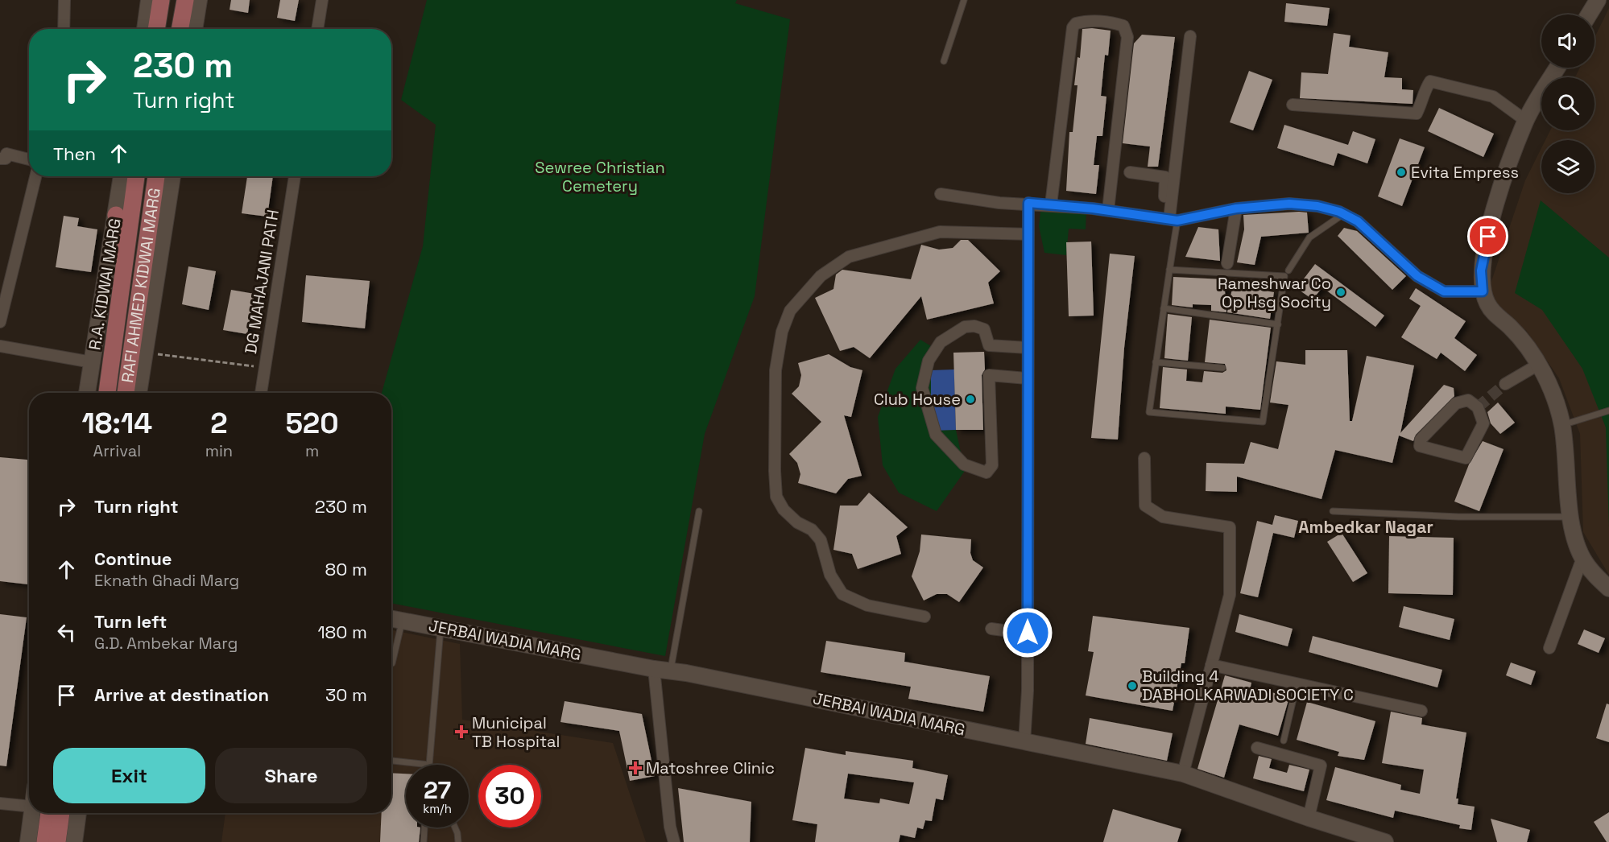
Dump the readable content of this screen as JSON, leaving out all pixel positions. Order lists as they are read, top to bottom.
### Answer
{
  "streets": {
    "main road": ["R.A. KIDWAI MARG", "RAFI AHMED KIDWAI MARG", "JERBAI WADIA MARG"],
    "street": ["DG MAHAJANI PATH"]
  },
  "districts": ["Ambedkar Nagar"],
  "parks": ["Sewree Christian Cemetery"],
  "places": {
    "other": [
      "Evita Empress",
      "Rameshwar Co Op Hsg Socity",
      "Club House",
      "Building 4 DABHOLKARWADI SOCIETY C"
    ],
    "health": ["Municipal TB Hospital", "Matoshree Clinic"]
  },
  "page": {
    "turn": ["230 m", "Turn right"],
    "then": "Then",
    "eta": [
      "18:14",
      "Arrival",
      "2",
      "min",
      "520",
      "m"
    ],
    "list": [
      {
        "name": "Turn right",
        "value": "230 m"
      },
      {
        "name": "Continue",
        "note": "Eknath Ghadi Marg",
        "value": "80 m"
      },
      {
        "name": "Turn left",
        "note": "G.D. Ambekar Marg",
        "value": "180 m"
      },
      {
        "name": "Arrive at destination",
        "value": "30 m"
      }
    ],
    "buttons": ["Exit", "Share"],
    "speed": "27 km/h",
    "limit": "30"
  }
}
